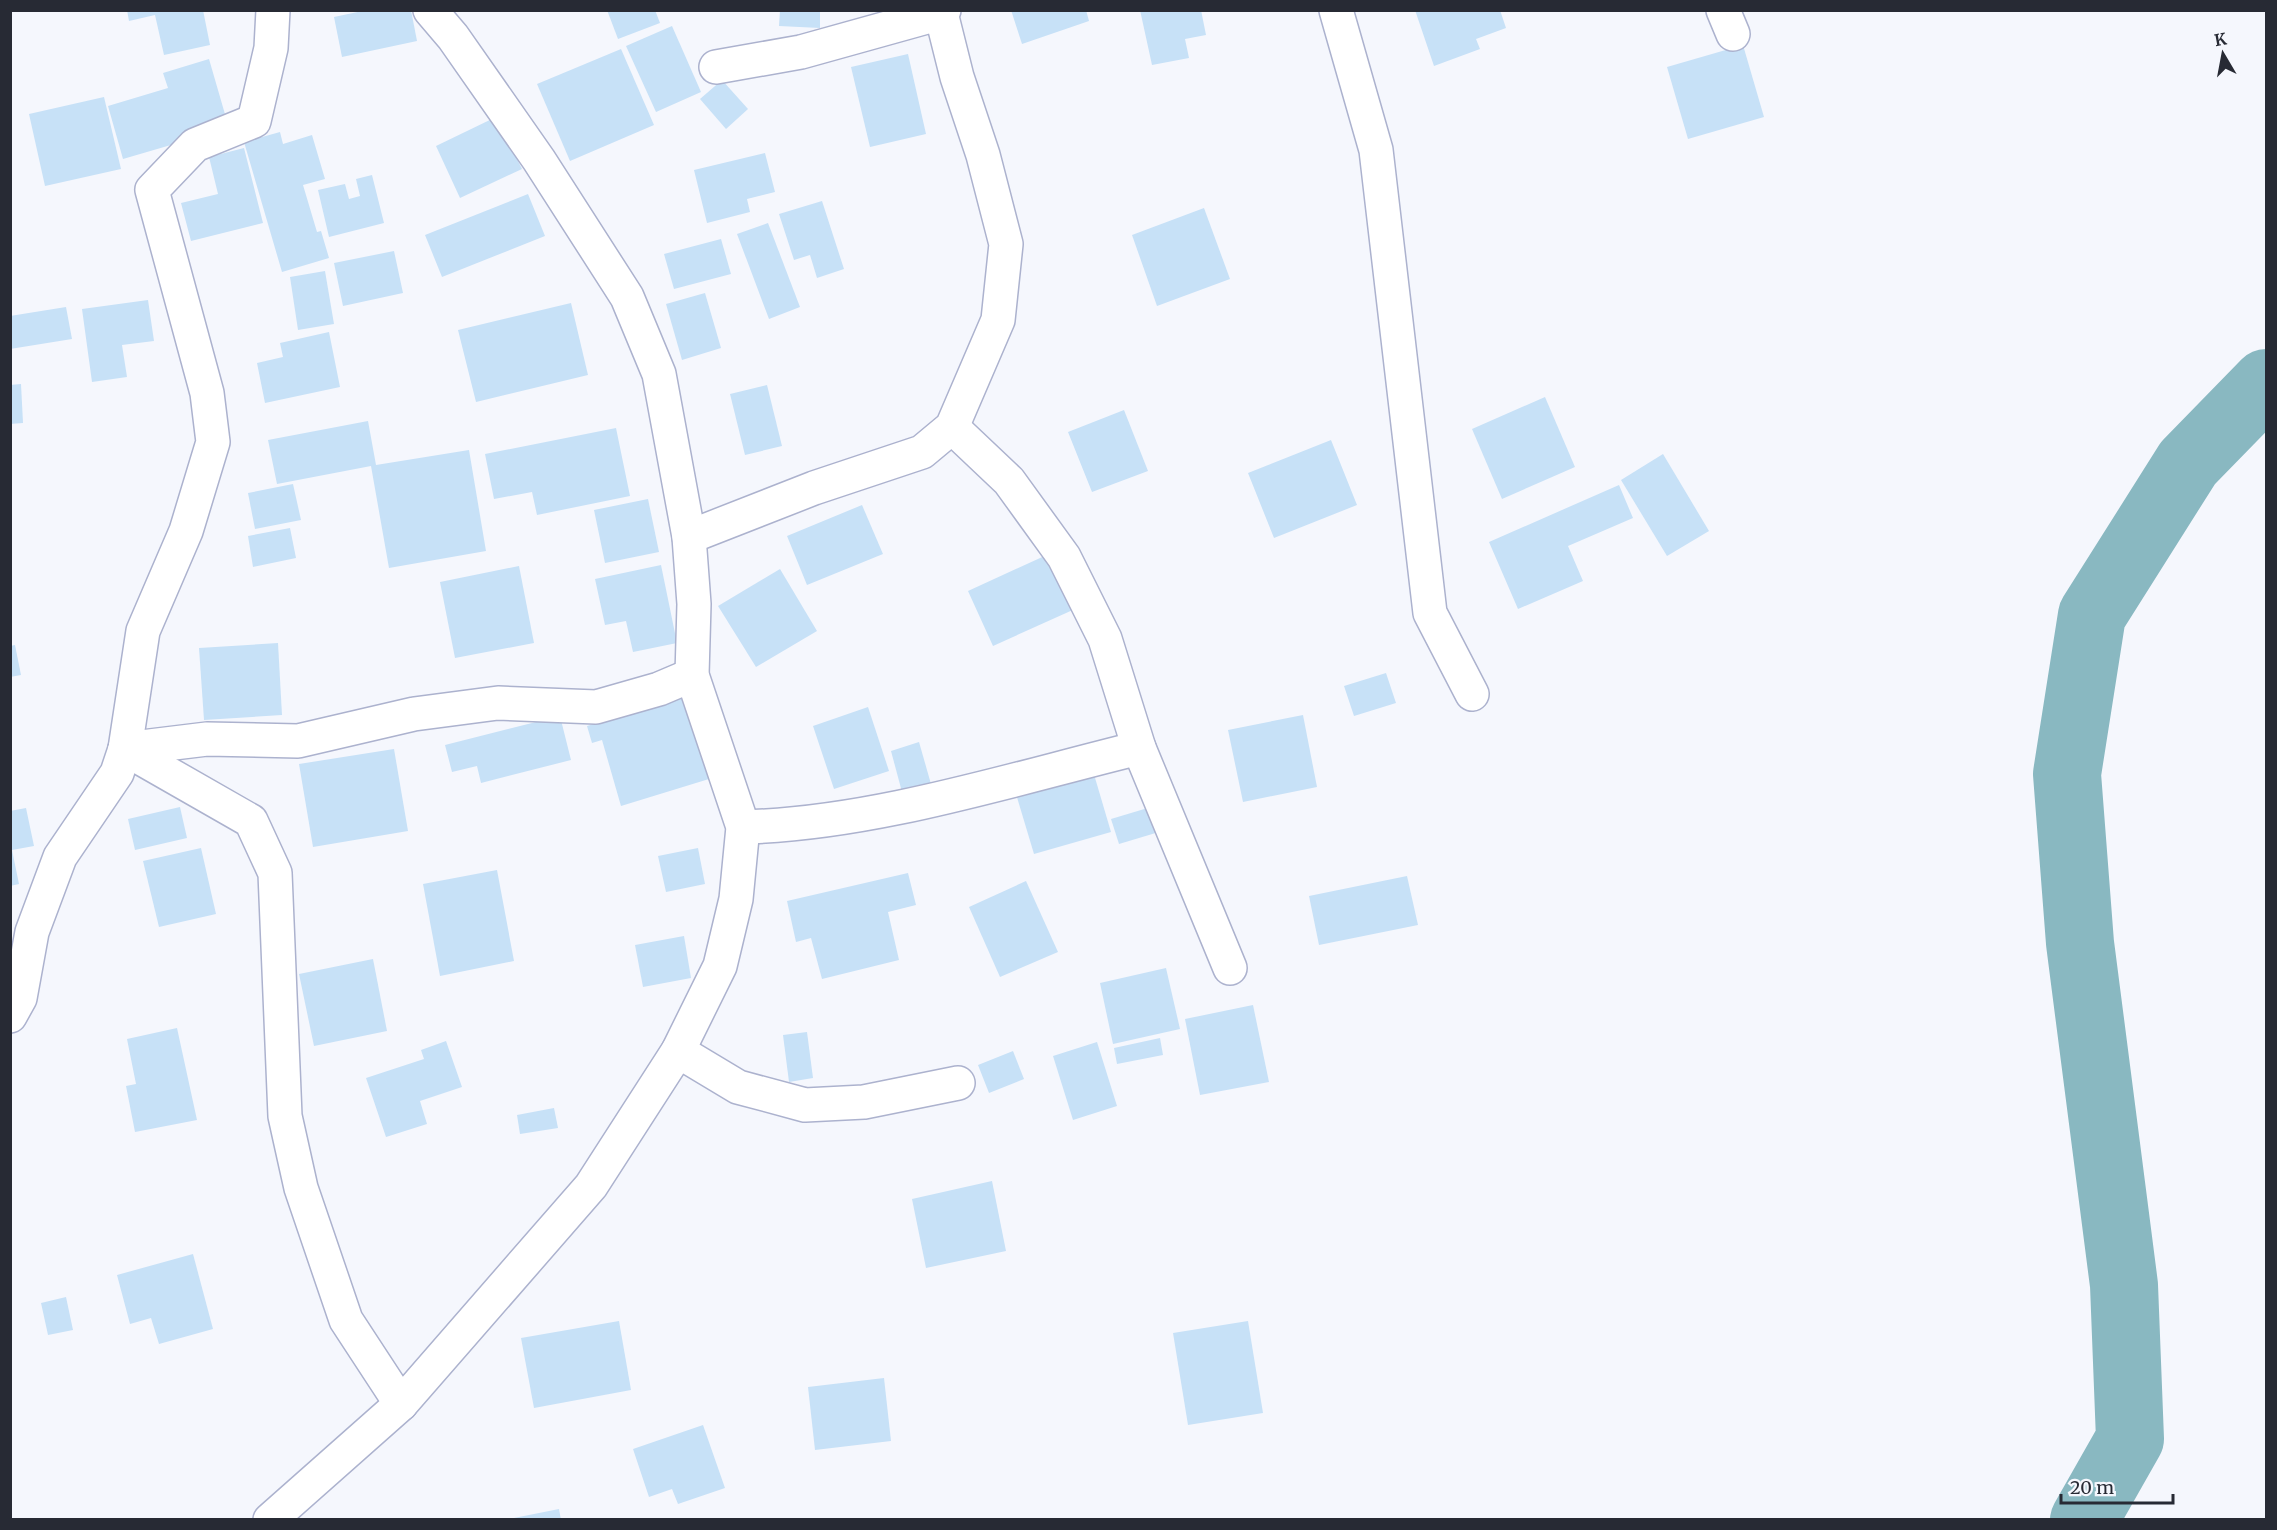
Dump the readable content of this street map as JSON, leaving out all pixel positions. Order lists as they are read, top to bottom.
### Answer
{
  "scale_bar": "20 m",
  "north": "top"
}
